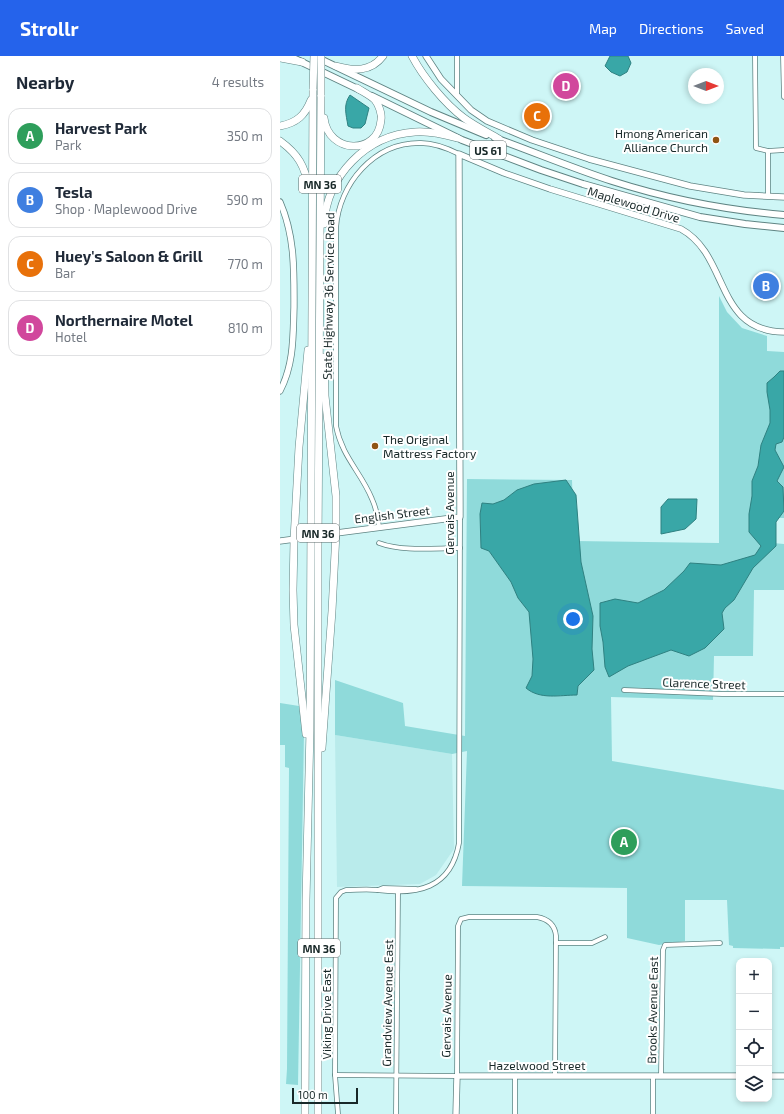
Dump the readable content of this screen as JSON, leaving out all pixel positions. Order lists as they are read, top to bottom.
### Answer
{
  "streets": {
    "highway": ["MN 36"],
    "main road": ["US 61"],
    "street": [
      "Maplewood Drive",
      "State Highway 36 Service Road",
      "Gervais Avenue",
      "English Street",
      "Clarence Street",
      "Grandview Avenue East",
      "Brooks Avenue East",
      "Viking Drive East",
      "Hazelwood Street"
    ]
  },
  "crossings": [
    ["US 61", "MN 36"],
    ["Maplewood Drive", "State Highway 36 Service Road"],
    ["Maplewood Drive", "Gervais Avenue"],
    ["State Highway 36 Service Road", "Gervais Avenue"],
    ["State Highway 36 Service Road", "English Street"],
    ["Gervais Avenue", "English Street"],
    ["Gervais Avenue", "Hazelwood Street"],
    ["Grandview Avenue East", "Hazelwood Street"],
    ["Brooks Avenue East", "Hazelwood Street"],
    ["Viking Drive East", "Hazelwood Street"]
  ],
  "places": ["Hmong American Alliance Church", "The Original Mattress Factory"],
  "scale_bar": "100 m",
  "north": "right",
  "page": {
    "header": "Strollr",
    "nav": ["Map", "Directions", "Saved"],
    "heading": ["Nearby", "4 results"],
    "pins": [
      "D",
      "C",
      "B",
      "A"
    ],
    "list": [
      {
        "mark": "A",
        "name": "Harvest Park",
        "note": "Park",
        "value": "350 m"
      },
      {
        "mark": "B",
        "name": "Tesla",
        "note": "Shop · Maplewood Drive",
        "value": "590 m"
      },
      {
        "mark": "C",
        "name": "Huey's Saloon & Grill",
        "note": "Bar",
        "value": "770 m"
      },
      {
        "mark": "D",
        "name": "Northernaire Motel",
        "note": "Hotel",
        "value": "810 m"
      }
    ],
    "map_buttons": ["+", "−"],
    "scale": "100 m"
  }
}
